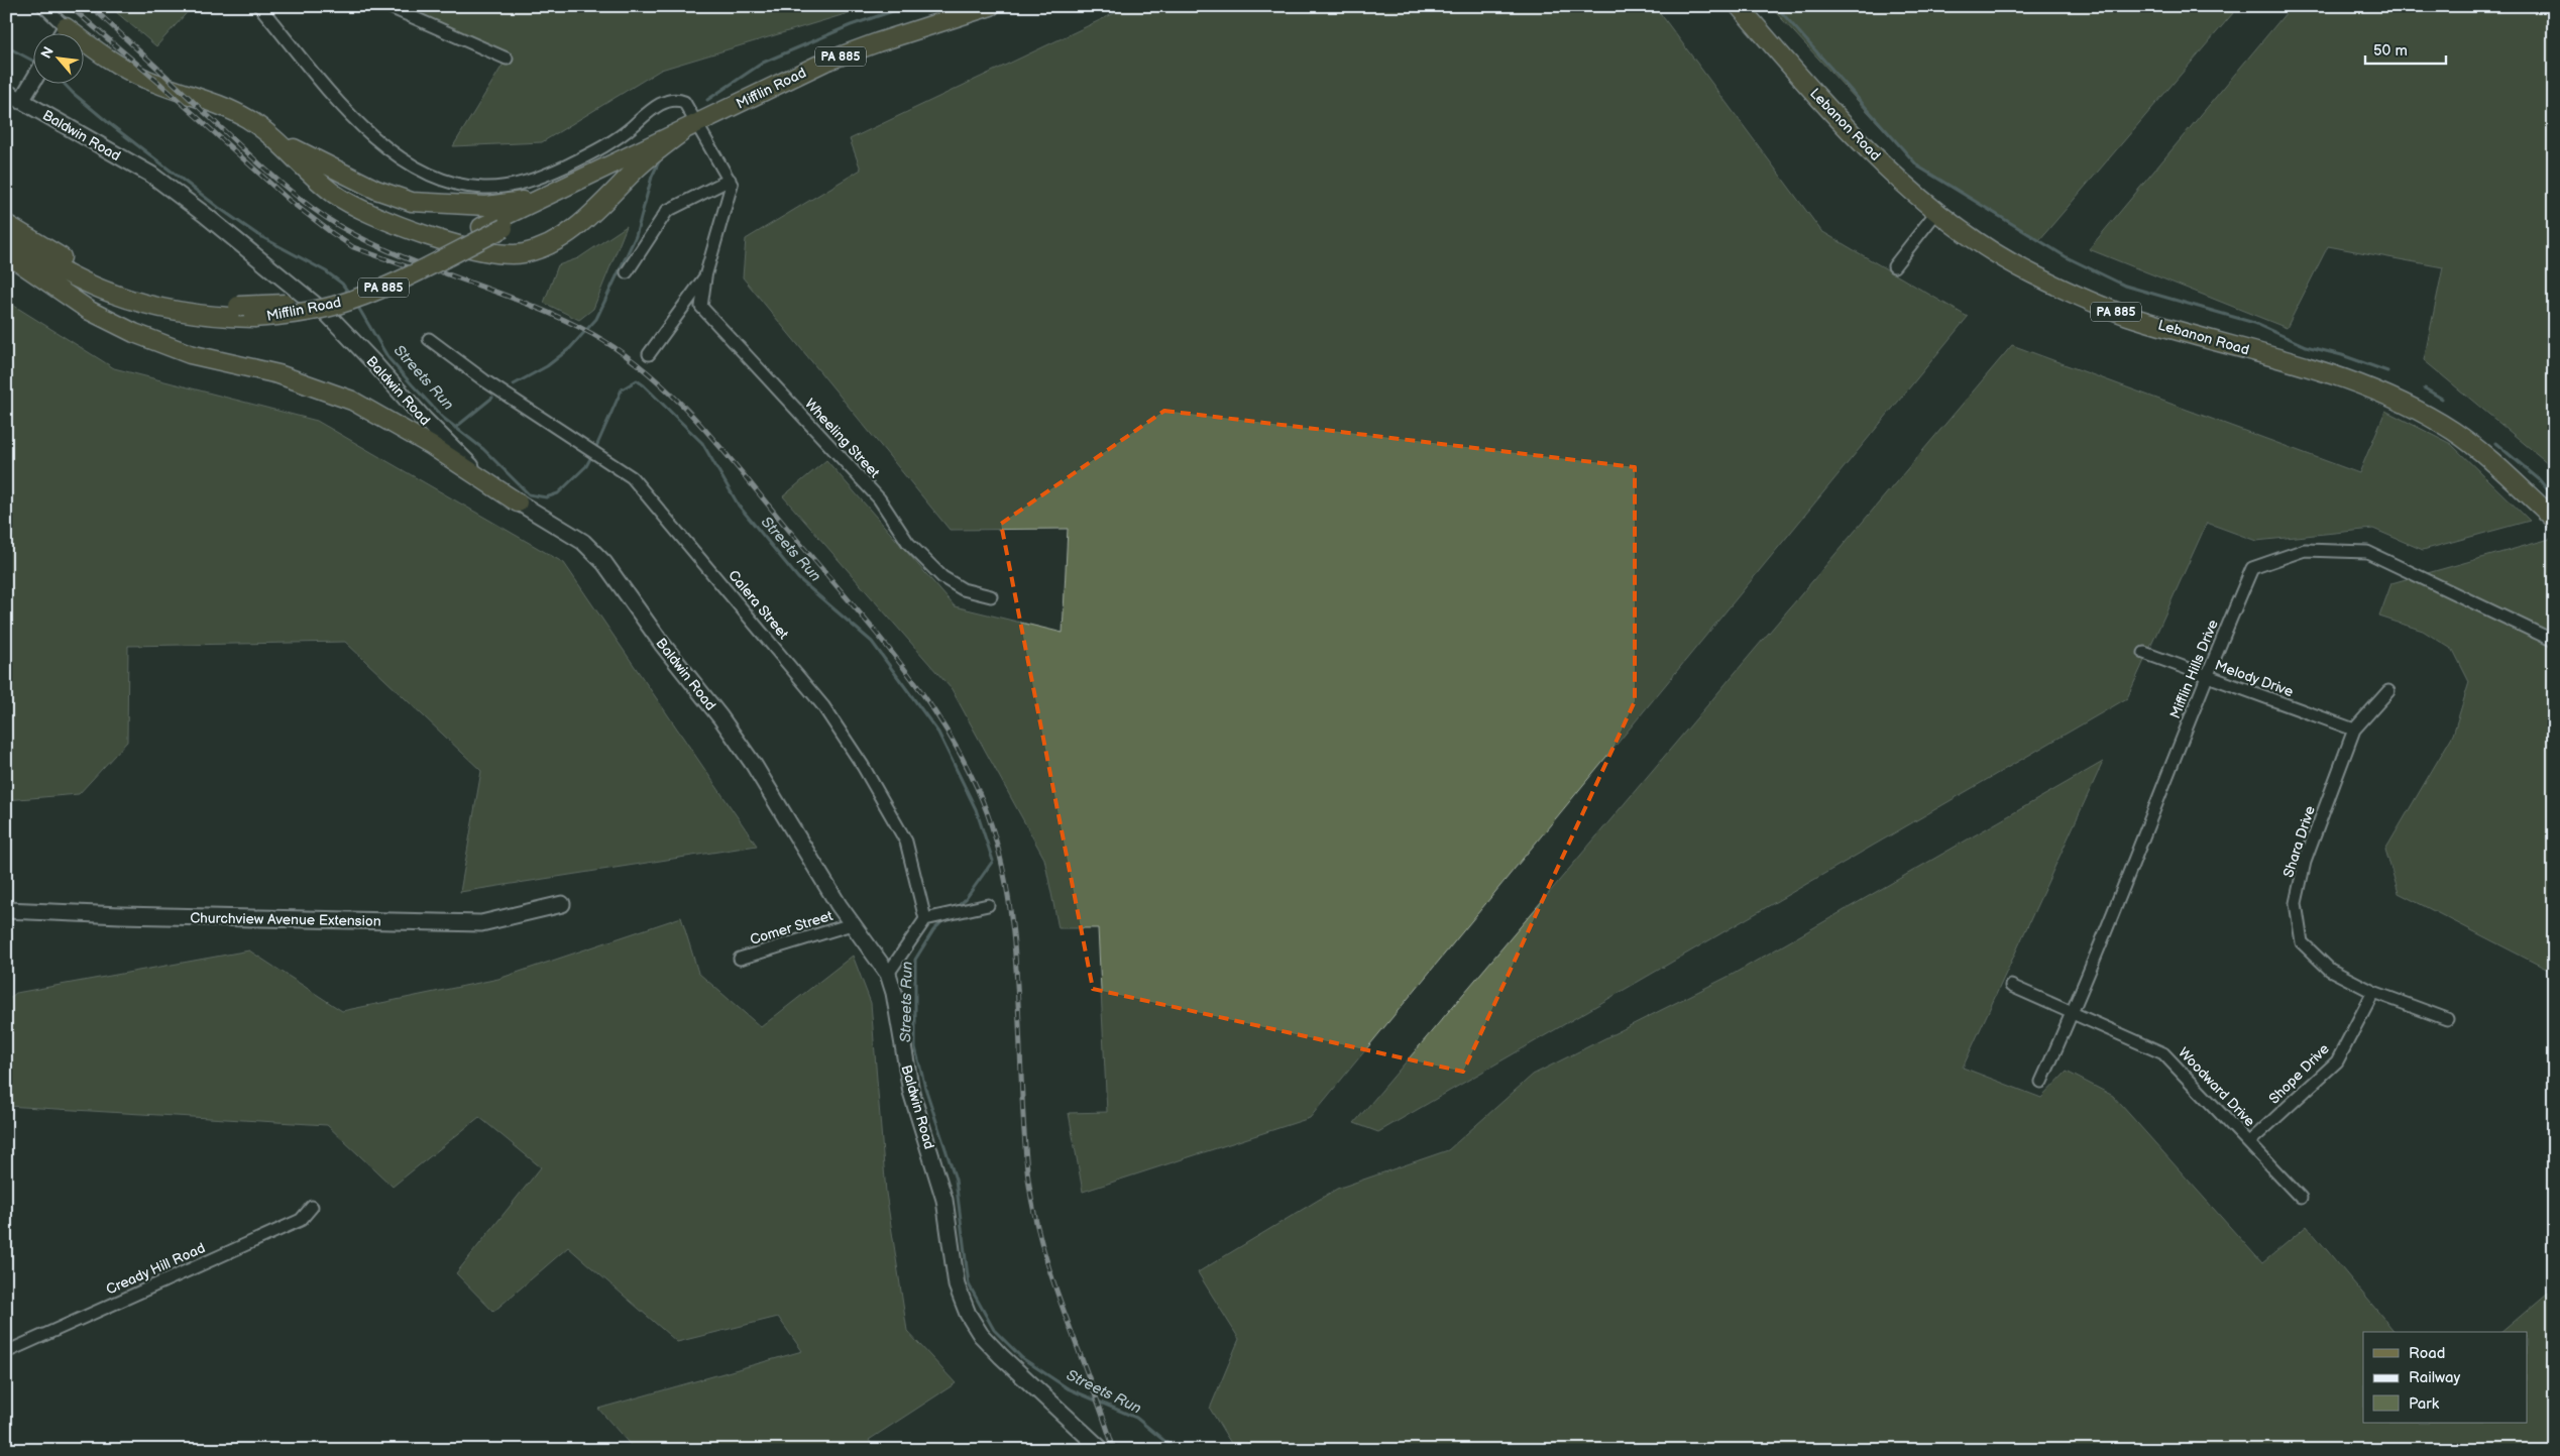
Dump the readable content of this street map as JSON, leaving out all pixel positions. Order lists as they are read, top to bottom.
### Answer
{
  "streets": {
    "main road": [
      "PA 885",
      "Mifflin Road",
      "Lebanon Road",
      "Baldwin Road",
      "Churchview Avenue Extension"
    ],
    "street": [
      "Wheeling Street",
      "Calera Street",
      "Mifflin Hills Drive",
      "Melody Drive",
      "Shara Drive",
      "Comer Street",
      "Shope Drive",
      "Woodward Drive",
      "Cready Hill Road"
    ]
  },
  "crossings": [
    ["Baldwin Road", "Comer Street"],
    ["Mifflin Hills Drive", "Melody Drive"],
    ["Mifflin Hills Drive", "Woodward Drive"],
    ["Melody Drive", "Shara Drive"],
    ["Shara Drive", "Shope Drive"],
    ["Shope Drive", "Woodward Drive"]
  ],
  "water": ["Streets Run"],
  "legend": ["Road", "Railway", "Park"],
  "scale_bar": "50 m",
  "north": "top left"
}
